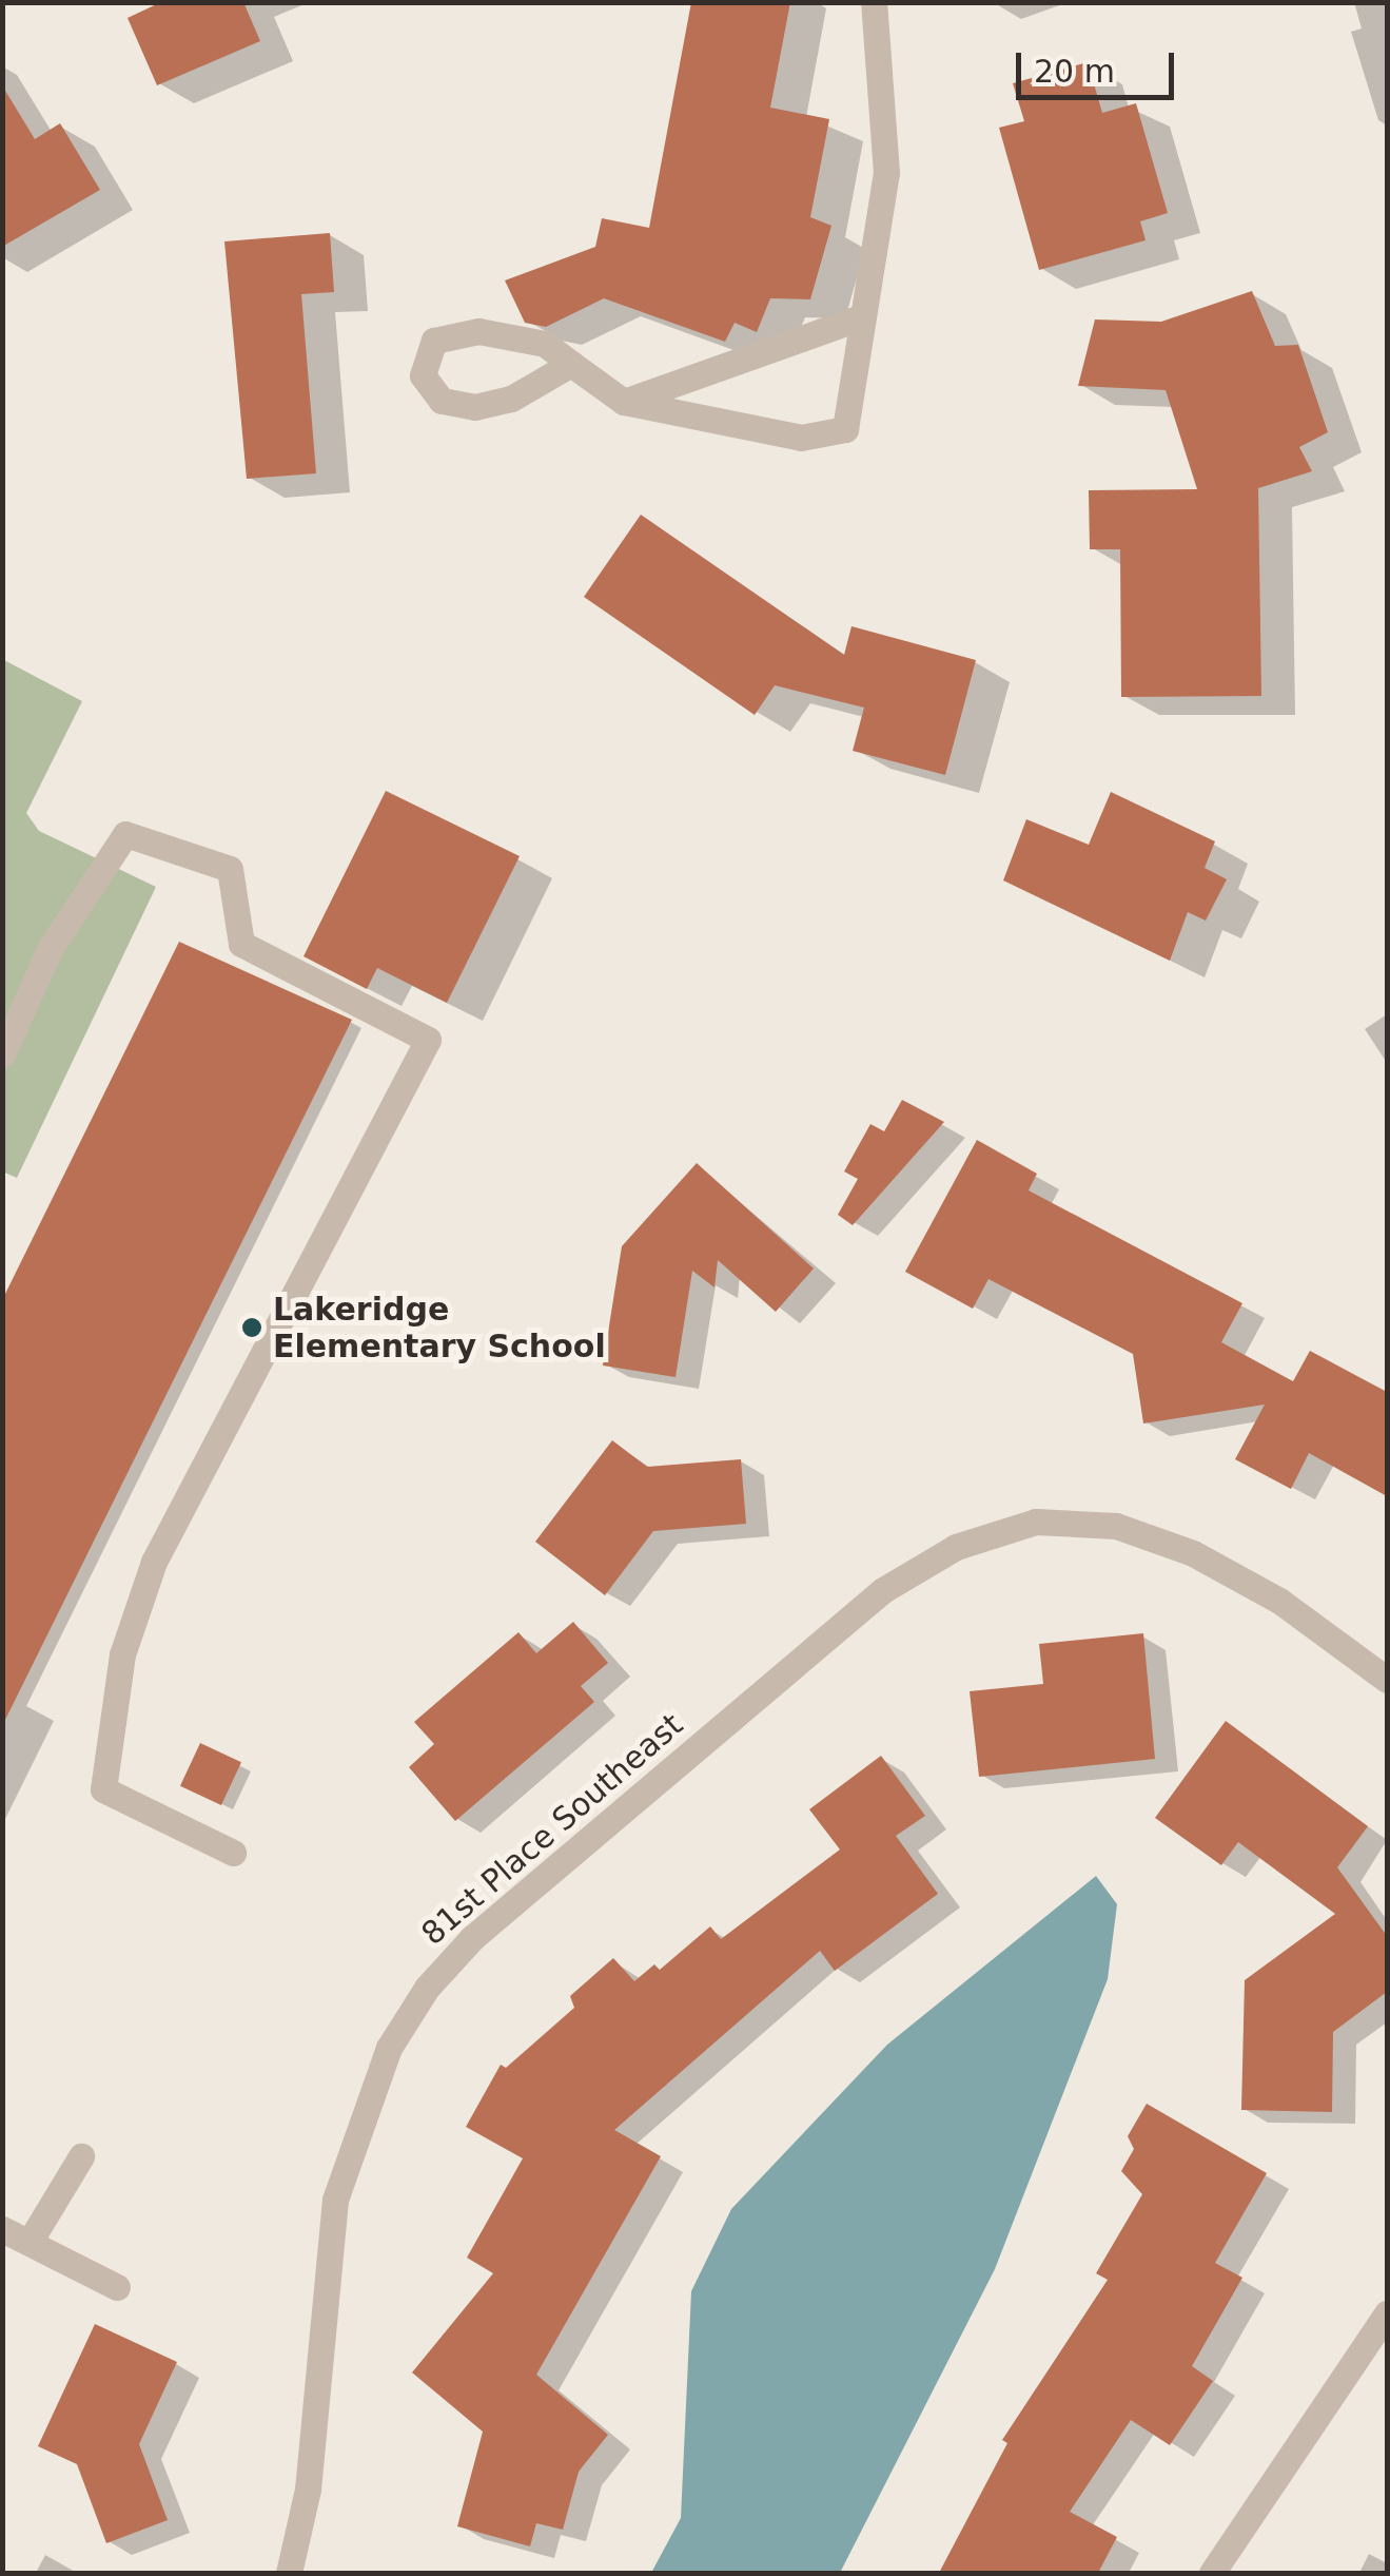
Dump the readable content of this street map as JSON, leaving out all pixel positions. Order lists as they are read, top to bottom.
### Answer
{
  "streets": {
    "street": ["81st Place Southeast"]
  },
  "places": ["Lakeridge Elementary School"],
  "scale_bar": "20 m"
}
